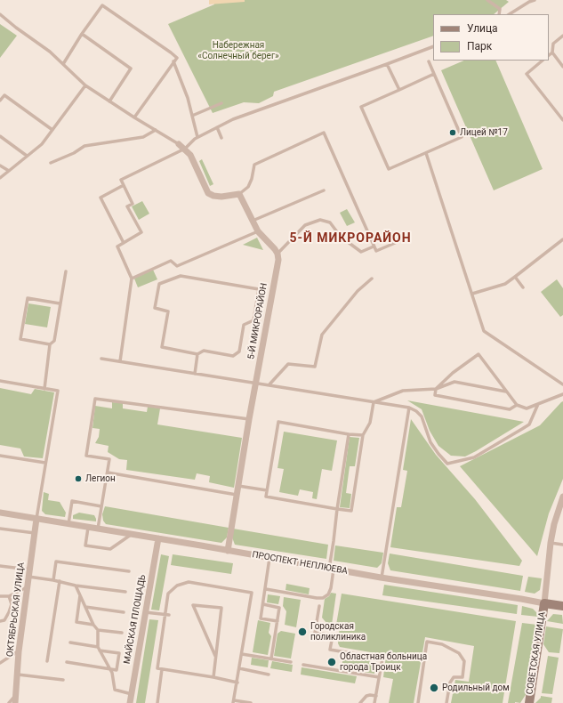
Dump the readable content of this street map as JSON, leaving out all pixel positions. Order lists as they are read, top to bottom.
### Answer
{
  "streets": {
    "street": [
      "5-Й МИКРОРАЙОН",
      "ПРОСПЕКТ НЕПЛЮЕВА",
      "ОКТЯБРЬСКАЯ УЛИЦА",
      "МАЙСКАЯ ПЛОЩАДЬ",
      "СОВЕТСКАЯ УЛИЦА"
    ]
  },
  "crossings": [
    ["5-Й МИКРОРАЙОН", "ПРОСПЕКТ НЕПЛЮЕВА"],
    ["ПРОСПЕКТ НЕПЛЮЕВА", "ОКТЯБРЬСКАЯ УЛИЦА"],
    ["ПРОСПЕКТ НЕПЛЮЕВА", "МАЙСКАЯ ПЛОЩАДЬ"],
    ["ПРОСПЕКТ НЕПЛЮЕВА", "СОВЕТСКАЯ УЛИЦА"]
  ],
  "districts": ["5-Й МИКРОРАЙОН"],
  "parks": ["Набережная «Солнечный берег»"],
  "places": [
    "Лицей №17",
    "Легион",
    "Городская поликлиника",
    "Областная больница города Троицк",
    "Родильный дом"
  ],
  "legend": ["Улица", "Парк"]
}
